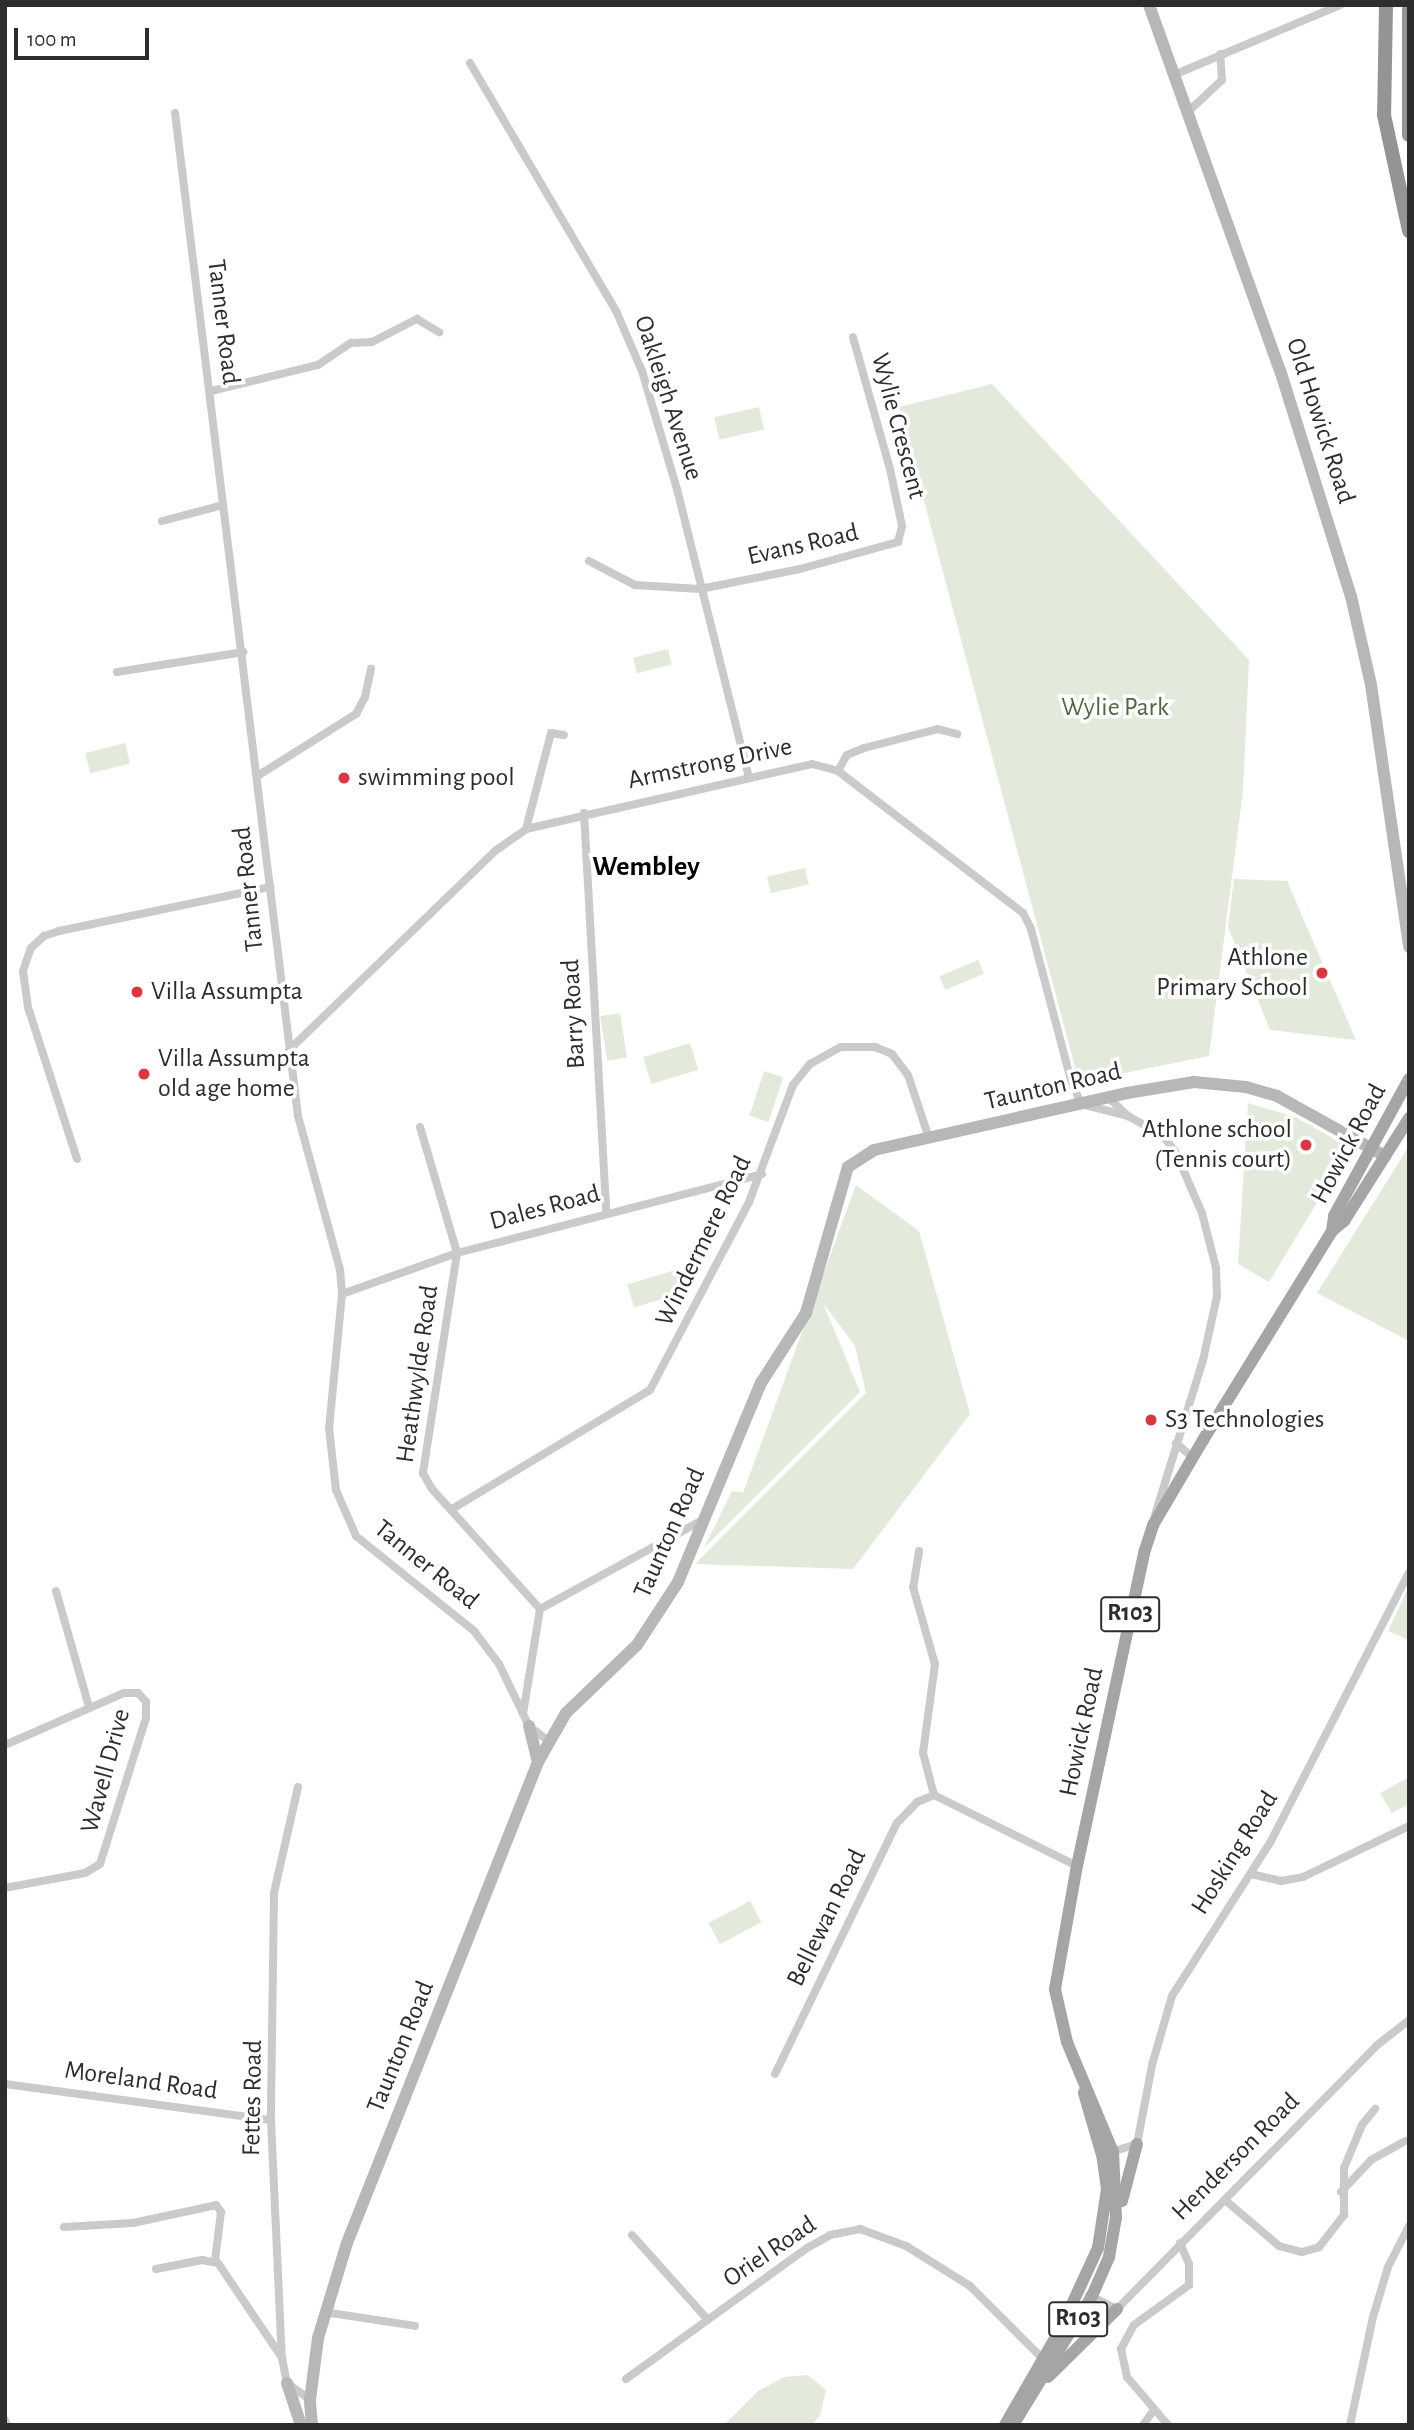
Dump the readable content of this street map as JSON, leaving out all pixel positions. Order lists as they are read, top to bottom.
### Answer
{
  "streets": {
    "main road": ["Howick Road", "R103"],
    "street": [
      "Tanner Road",
      "Oakleigh Avenue",
      "Old Howick Road",
      "Wylie Crescent",
      "Evans Road",
      "Armstrong Drive",
      "Barry Road",
      "Taunton Road",
      "Dales Road",
      "Windermere Road",
      "Heathwylde Road",
      "Wavell Drive",
      "Hosking Road",
      "Bellewan Road",
      "Moreland Road",
      "Fettes Road",
      "Henderson Road",
      "Oriel Road"
    ]
  },
  "crossings": [
    ["Tanner Road", "Armstrong Drive"],
    ["Tanner Road", "Taunton Road"],
    ["Tanner Road", "Dales Road"],
    ["Oakleigh Avenue", "Evans Road"],
    ["Oakleigh Avenue", "Armstrong Drive"],
    ["Wylie Crescent", "Evans Road"],
    ["Armstrong Drive", "Barry Road"],
    ["Armstrong Drive", "Taunton Road"],
    ["Barry Road", "Dales Road"],
    ["Taunton Road", "Howick Road"],
    ["Taunton Road", "Windermere Road"],
    ["Howick Road", "Oriel Road"],
    ["Dales Road", "Windermere Road"],
    ["Dales Road", "Heathwylde Road"],
    ["Windermere Road", "Heathwylde Road"],
    ["Moreland Road", "Fettes Road"]
  ],
  "districts": ["Wembley"],
  "parks": ["Wylie Park"],
  "places": [
    "swimming pool",
    "Athlone Primary School",
    "Villa Assumpta",
    "Villa Assumpta old age home",
    "Athlone school (Tennis court)",
    "S3 Technologies"
  ],
  "scale_bar": "100 m"
}
